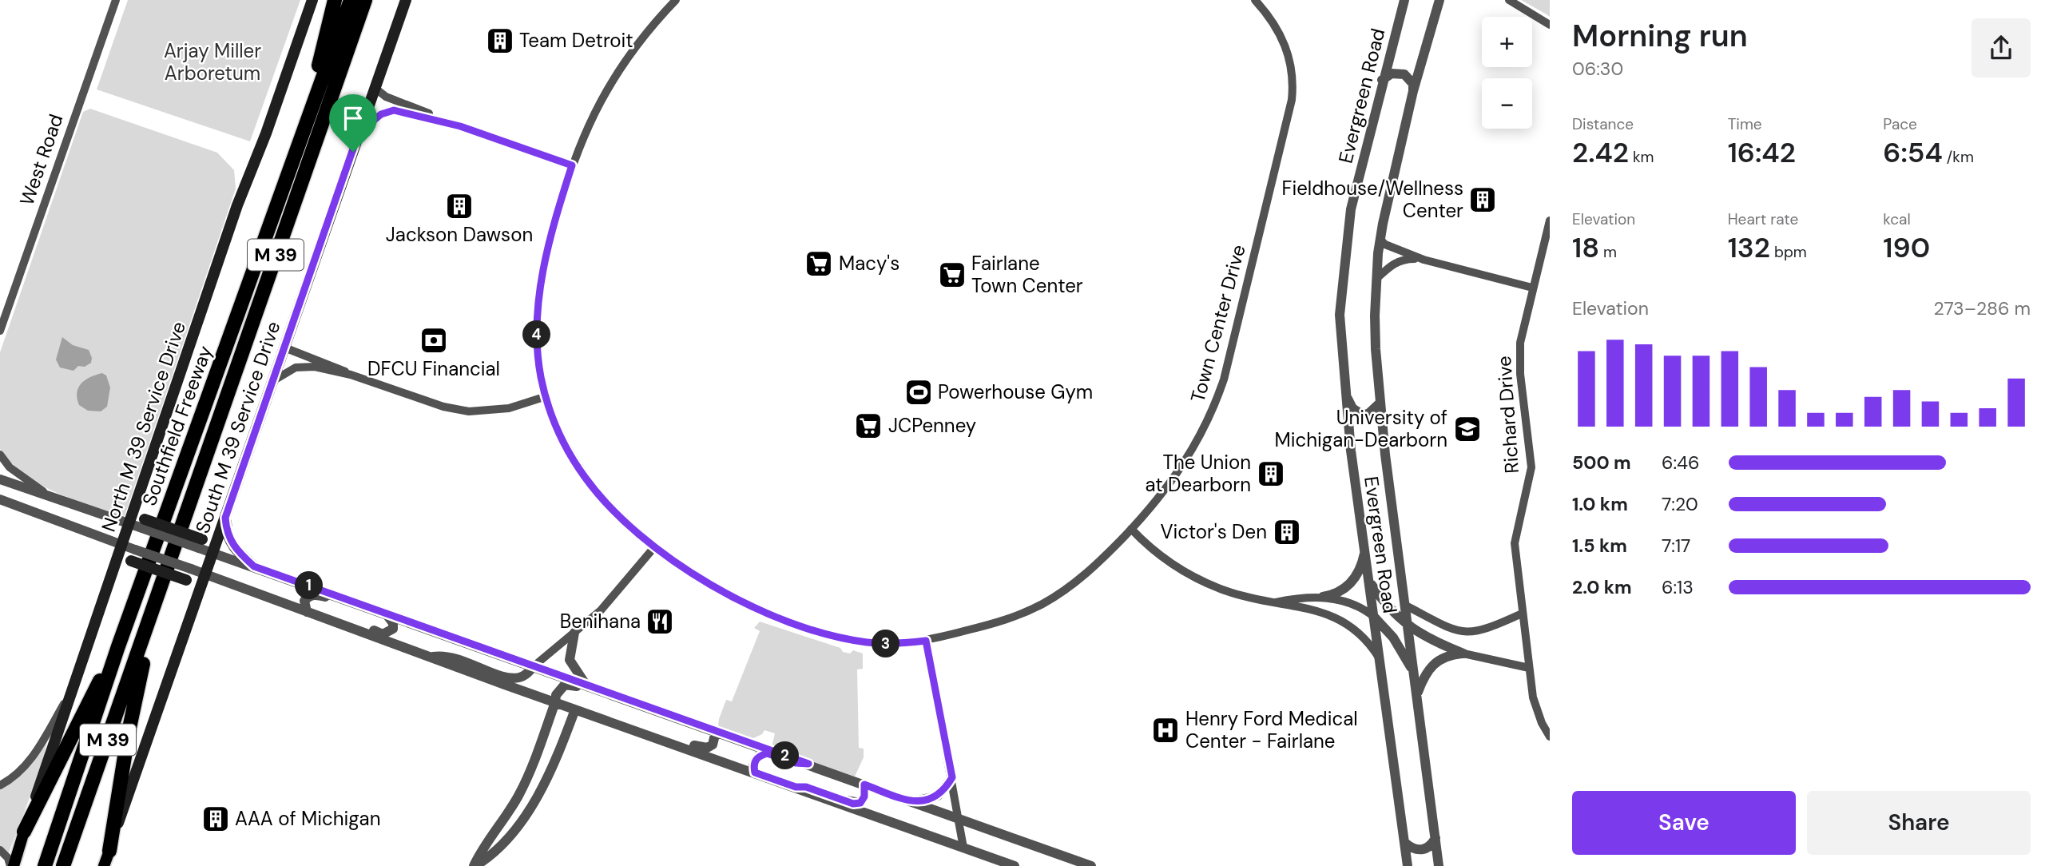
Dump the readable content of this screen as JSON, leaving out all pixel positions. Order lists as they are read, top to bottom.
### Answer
{
  "streets": {
    "highway": ["M 39", "Southfield Freeway"],
    "main road": ["North M 39 Service Drive", "South M 39 Service Drive"],
    "street": [
      "Evergreen Road",
      "West Road",
      "Town Center Drive",
      "Richard Drive"
    ]
  },
  "parks": ["Arjay Miller Arboretum"],
  "places": {
    "building": [
      "Team Detroit",
      "Fieldhouse/Wellness Center",
      "Jackson Dawson",
      "The Union at Dearborn",
      "Victor's Den",
      "AAA of Michigan"
    ],
    "supermarket": ["Macy's", "Fairlane Town Center", "JCPenney"],
    "bank": ["DFCU Financial"],
    "sports": ["Powerhouse Gym"],
    "school or university": ["University of Michigan-Dearborn"],
    "restaurant": ["Benihana"],
    "hospital": ["Henry Ford Medical Center - Fairlane"]
  },
  "page": {
    "heading": ["Morning run", "06:30"],
    "map_buttons": ["+", "−"],
    "stats": [
      ["Distance", "2.42 km"],
      ["Time", "16:42"],
      ["Pace", "6:54 /km"],
      ["Elevation", "18 m"],
      ["Heart rate", "132 bpm"],
      ["kcal", "190"]
    ],
    "chart": ["Elevation", "273–286 m"],
    "pins": [
      "4",
      "1",
      "3",
      "2"
    ],
    "list": [
      {
        "name": "500 m",
        "note": "6:46"
      },
      {
        "name": "1.0 km",
        "note": "7:20"
      },
      {
        "name": "1.5 km",
        "note": "7:17"
      },
      {
        "name": "2.0 km",
        "note": "6:13"
      }
    ],
    "buttons": ["Save", "Share"]
  }
}
